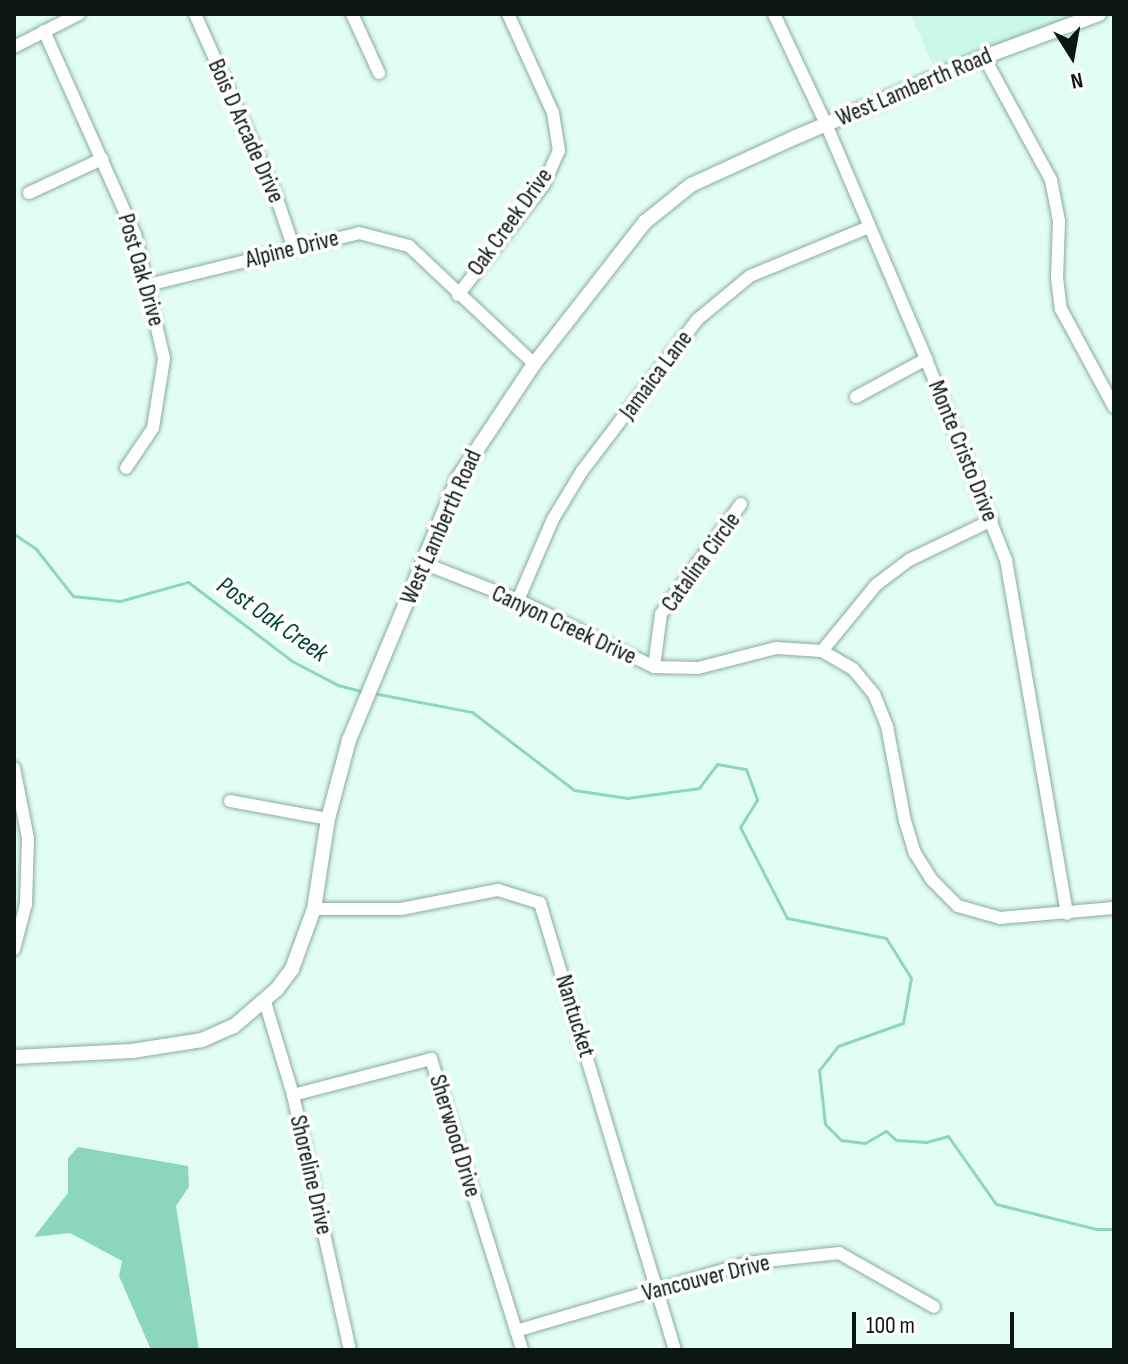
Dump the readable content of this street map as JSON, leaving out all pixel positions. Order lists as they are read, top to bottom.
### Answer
{
  "streets": {
    "street": [
      "West Lamberth Road",
      "Bois D Arcade Drive",
      "Oak Creek Drive",
      "Alpine Drive",
      "Post Oak Drive",
      "Jamaica Lane",
      "Monte Cristo Drive",
      "Catalina Circle",
      "Canyon Creek Drive",
      "Nantucket",
      "Sherwood Drive",
      "Shoreline Drive",
      "Vancouver Drive"
    ]
  },
  "crossings": [
    ["West Lamberth Road", "Alpine Drive"],
    ["West Lamberth Road", "Monte Cristo Drive"],
    ["West Lamberth Road", "Canyon Creek Drive"],
    ["West Lamberth Road", "Nantucket"],
    ["West Lamberth Road", "Shoreline Drive"],
    ["Bois D Arcade Drive", "Alpine Drive"],
    ["Oak Creek Drive", "Alpine Drive"],
    ["Alpine Drive", "Post Oak Drive"],
    ["Jamaica Lane", "Monte Cristo Drive"],
    ["Jamaica Lane", "Canyon Creek Drive"],
    ["Monte Cristo Drive", "Canyon Creek Drive"],
    ["Catalina Circle", "Canyon Creek Drive"],
    ["Nantucket", "Vancouver Drive"],
    ["Sherwood Drive", "Shoreline Drive"],
    ["Sherwood Drive", "Vancouver Drive"]
  ],
  "water": ["Post Oak Creek"],
  "scale_bar": "100 m",
  "north": "bottom"
}
